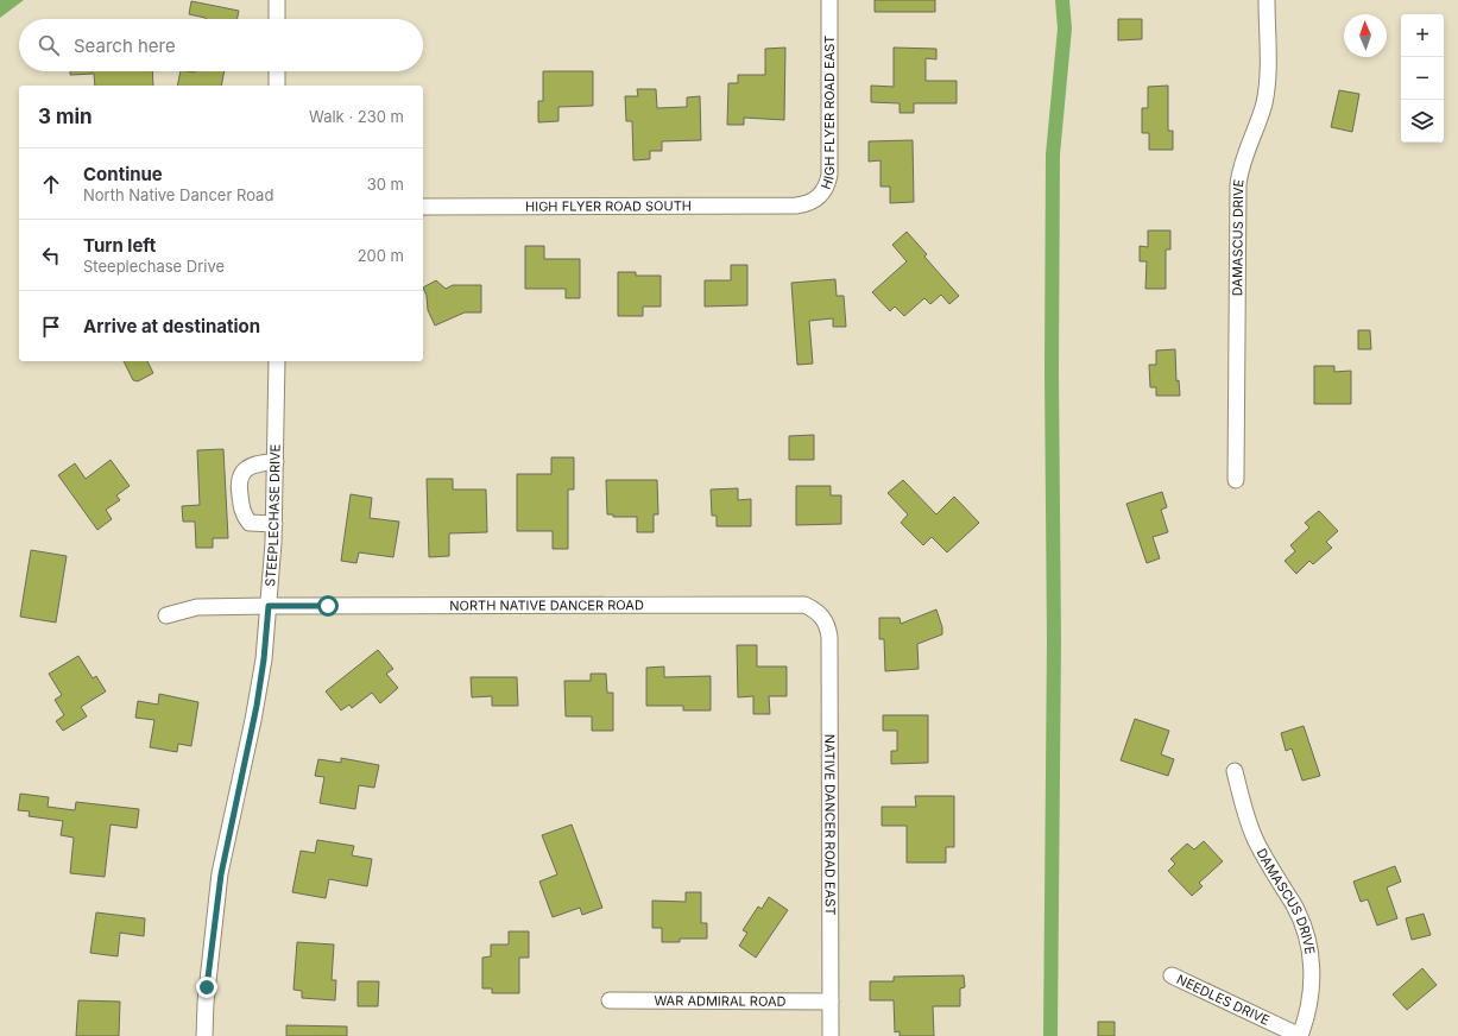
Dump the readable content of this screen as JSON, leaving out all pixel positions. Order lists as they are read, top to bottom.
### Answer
{
  "streets": {
    "street": [
      "HIGH FLYER ROAD EAST",
      "HIGH FLYER ROAD SOUTH",
      "DAMASCUS DRIVE",
      "STEEPLECHASE DRIVE",
      "NORTH NATIVE DANCER ROAD",
      "NATIVE DANCER ROAD EAST",
      "NEEDLES DRIVE",
      "WAR ADMIRAL ROAD"
    ]
  },
  "crossings": [
    ["HIGH FLYER ROAD EAST", "HIGH FLYER ROAD SOUTH"],
    ["DAMASCUS DRIVE", "NEEDLES DRIVE"],
    ["STEEPLECHASE DRIVE", "NORTH NATIVE DANCER ROAD"],
    ["NORTH NATIVE DANCER ROAD", "NATIVE DANCER ROAD EAST"],
    ["NATIVE DANCER ROAD EAST", "WAR ADMIRAL ROAD"]
  ],
  "north": "top",
  "page": {
    "map_buttons": ["+", "−"],
    "search": "Search here",
    "heading": ["3 min", "Walk · 230 m"],
    "list": [
      ["Continue", "North Native Dancer Road", "30 m"],
      ["Turn left", "Steeplechase Drive", "200 m"],
      "Arrive at destination"
    ]
  }
}
